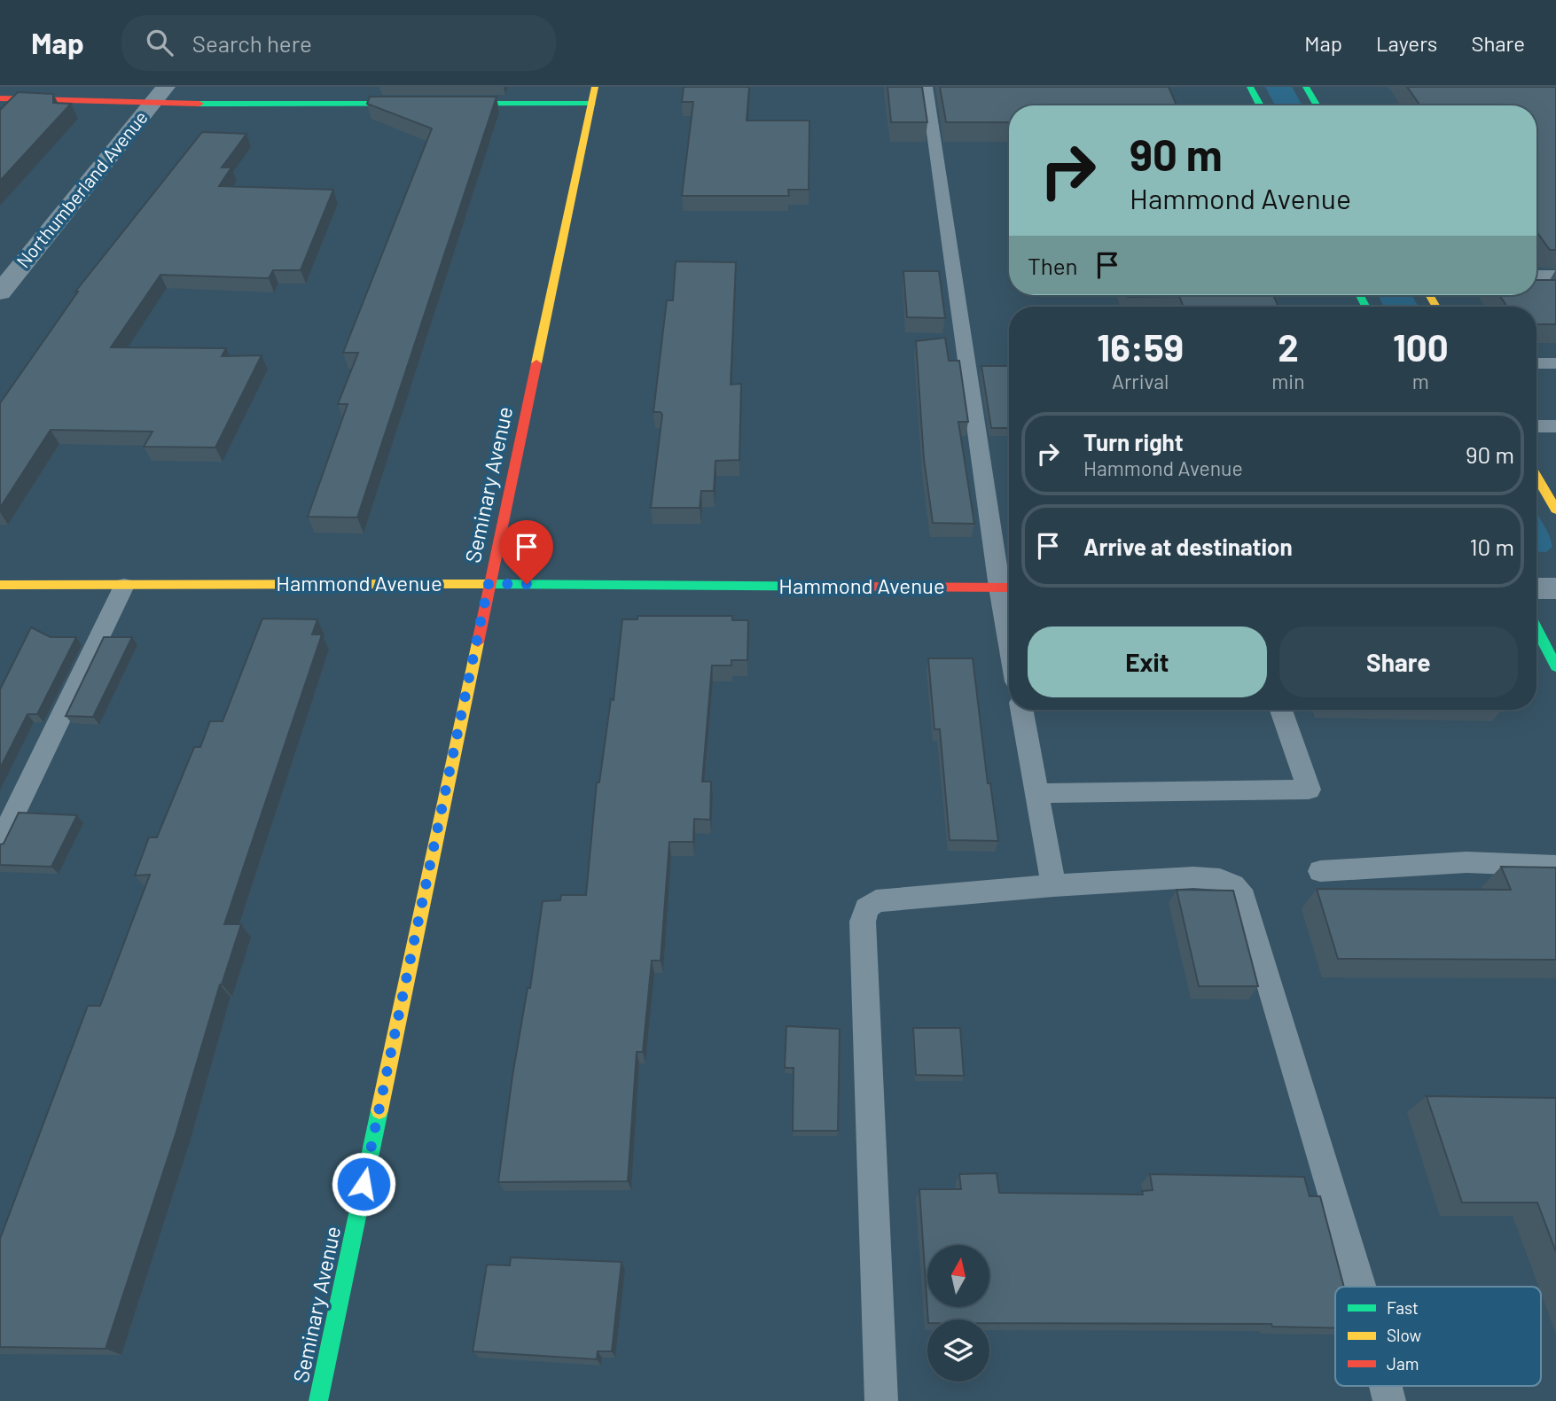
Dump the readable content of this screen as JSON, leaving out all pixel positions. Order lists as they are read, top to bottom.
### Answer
{
  "streets": {
    "street": ["Northumberland Avenue", "Seminary Avenue", "Hammond Avenue"]
  },
  "crossings": [
    ["Seminary Avenue", "Hammond Avenue"]
  ],
  "legend": ["Fast", "Slow", "Jam"],
  "north": "top",
  "page": {
    "header": "Map",
    "search": "Search here",
    "nav": ["Map", "Layers", "Share"],
    "turn": ["90 m", "Hammond Avenue"],
    "then": "Then",
    "eta": [
      "16:59",
      "Arrival",
      "2",
      "min",
      "100",
      "m"
    ],
    "list": [
      {
        "name": "Turn right",
        "note": "Hammond Avenue",
        "value": "90 m"
      },
      {
        "name": "Arrive at destination",
        "value": "10 m"
      }
    ],
    "buttons": ["Exit", "Share"]
  }
}
